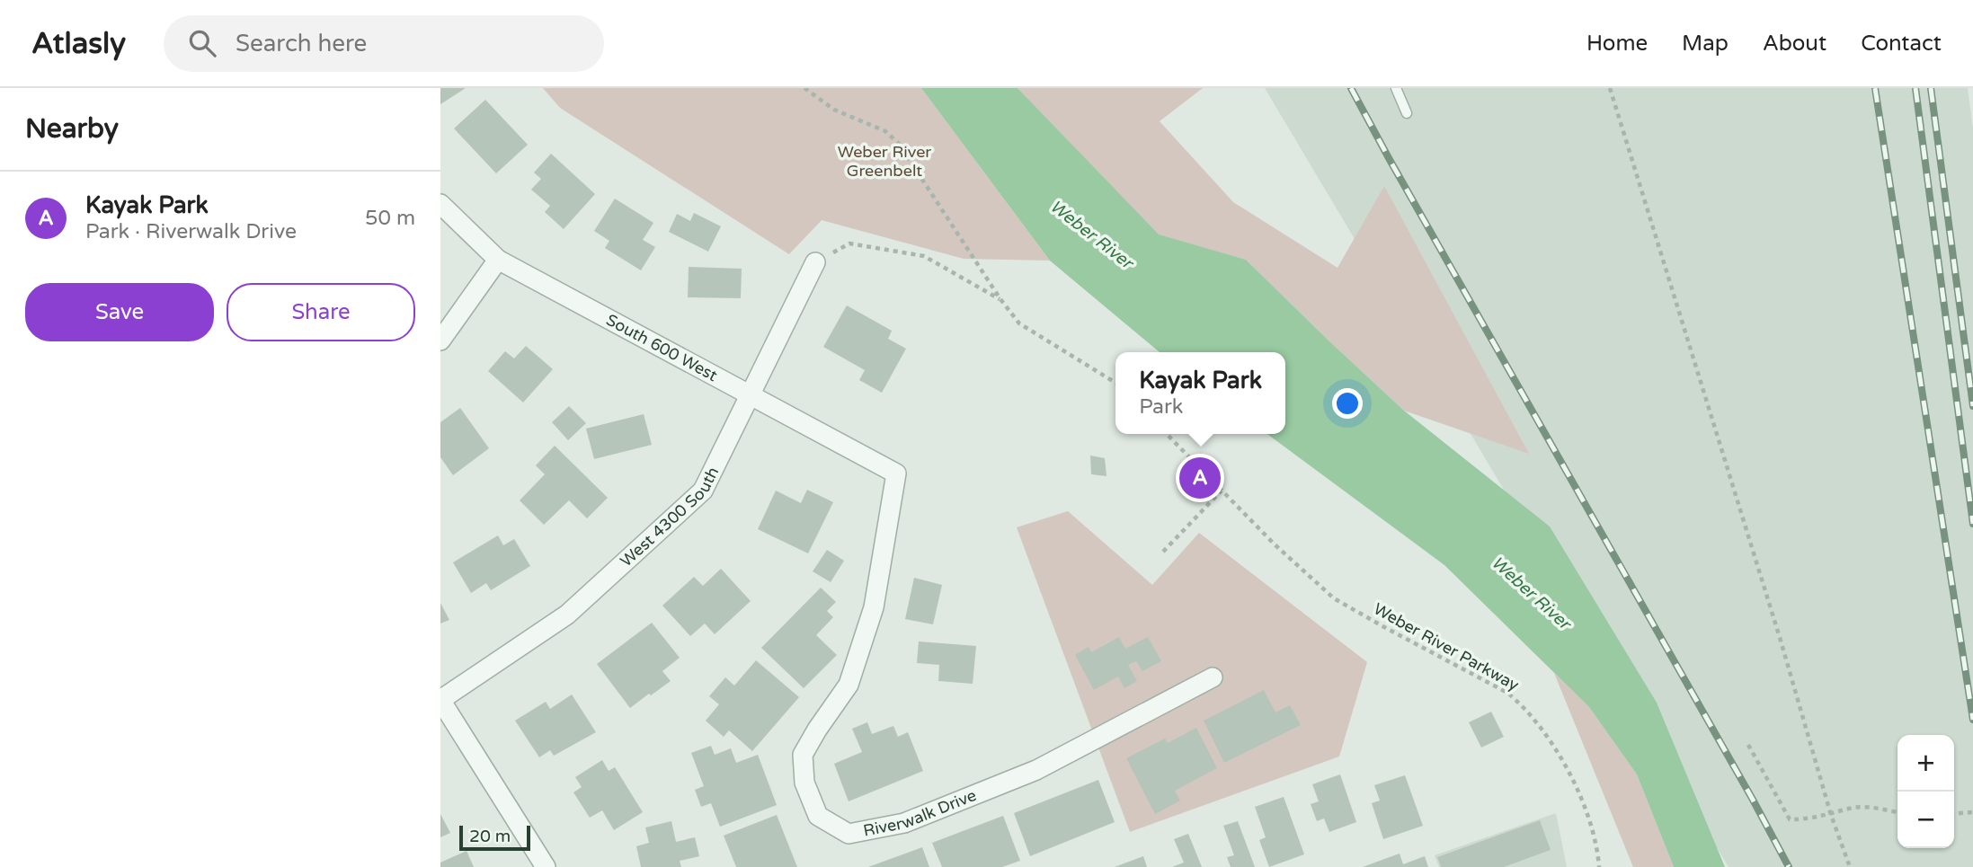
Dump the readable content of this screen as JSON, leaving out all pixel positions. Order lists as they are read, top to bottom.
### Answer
{
  "streets": {
    "street": ["South 600 West", "West 4300 South", "Riverwalk Drive"],
    "path": ["Weber River Parkway"]
  },
  "crossings": [
    ["South 600 West", "West 4300 South"],
    ["South 600 West", "Riverwalk Drive"]
  ],
  "water": ["Weber River"],
  "parks": ["Weber River Greenbelt"],
  "scale_bar": "20 m",
  "page": {
    "header": "Atlasly",
    "search": "Search here",
    "nav": [
      "Home",
      "Map",
      "About",
      "Contact"
    ],
    "heading": "Nearby",
    "list": [
      {
        "mark": "A",
        "name": "Kayak Park",
        "note": "Park · Riverwalk Drive",
        "value": "50 m"
      }
    ],
    "buttons": ["Save", "Share"],
    "popup": ["Kayak Park", "Park"],
    "pins": "A",
    "map_buttons": ["+", "−"],
    "scale": "20 m"
  }
}
